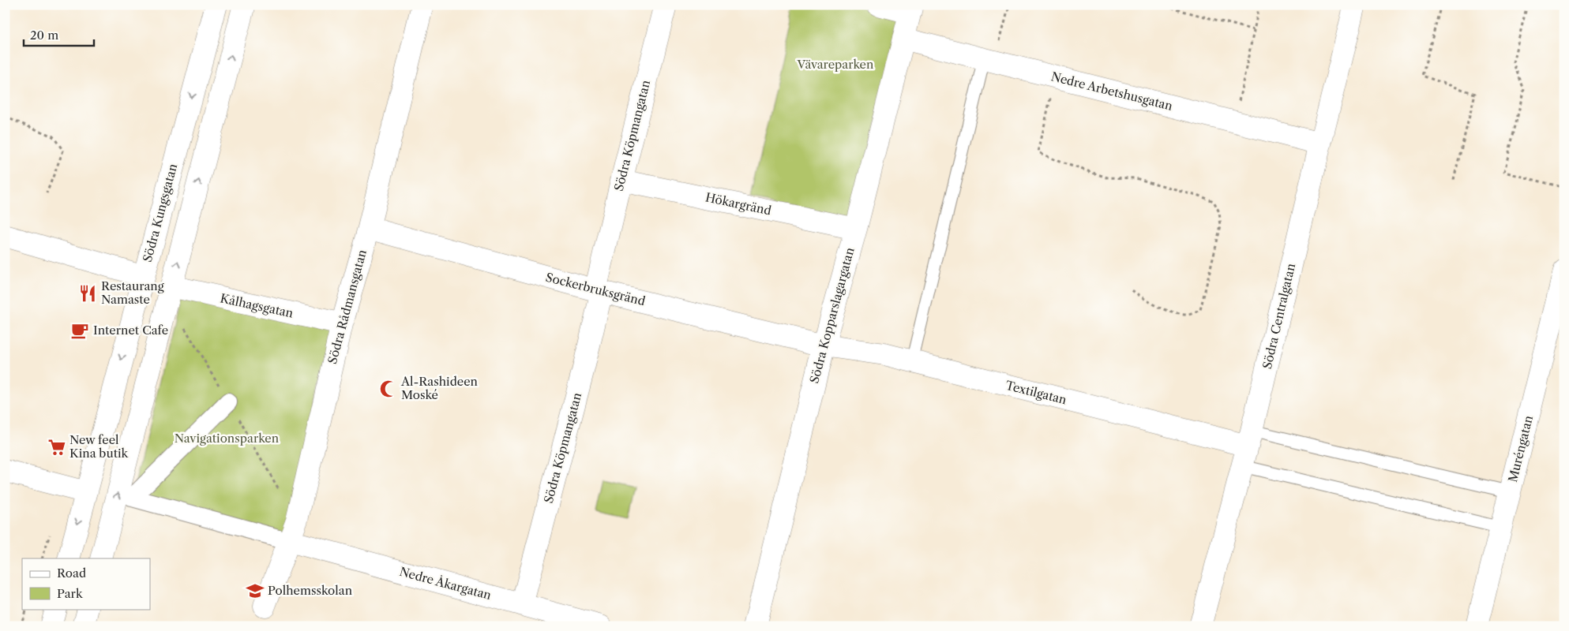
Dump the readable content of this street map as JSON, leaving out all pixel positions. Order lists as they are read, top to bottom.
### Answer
{
  "streets": {
    "street": [
      "Nedre Arbetshusgatan",
      "Södra Köpmangatan",
      "Hökargränd",
      "Södra Kungsgatan",
      "Sockerbruksgränd",
      "Kålhagsgatan",
      "Södra Rådmansgatan",
      "Södra Kopparslagargatan",
      "Södra Centralgatan",
      "Textilgatan",
      "Muréngatan",
      "Nedre Åkargatan"
    ]
  },
  "crossings": [
    ["Nedre Arbetshusgatan", "Södra Kopparslagargatan"],
    ["Nedre Arbetshusgatan", "Södra Centralgatan"],
    ["Södra Köpmangatan", "Hökargränd"],
    ["Södra Köpmangatan", "Sockerbruksgränd"],
    ["Södra Köpmangatan", "Nedre Åkargatan"],
    ["Hökargränd", "Södra Kopparslagargatan"],
    ["Sockerbruksgränd", "Södra Rådmansgatan"],
    ["Sockerbruksgränd", "Södra Kopparslagargatan"],
    ["Sockerbruksgränd", "Textilgatan"],
    ["Kålhagsgatan", "Södra Rådmansgatan"],
    ["Södra Rådmansgatan", "Nedre Åkargatan"],
    ["Södra Kopparslagargatan", "Textilgatan"],
    ["Södra Centralgatan", "Textilgatan"]
  ],
  "parks": ["Vävareparken", "Navigationsparken"],
  "places": {
    "restaurant": ["Restaurang Namaste"],
    "cafe": ["Internet Cafe"],
    "mosque": ["Al-Rashideen Moské"],
    "supermarket": ["New feel Kina butik"],
    "school or university": ["Polhemsskolan"]
  },
  "legend": ["Road", "Park"],
  "scale_bar": "20 m"
}
